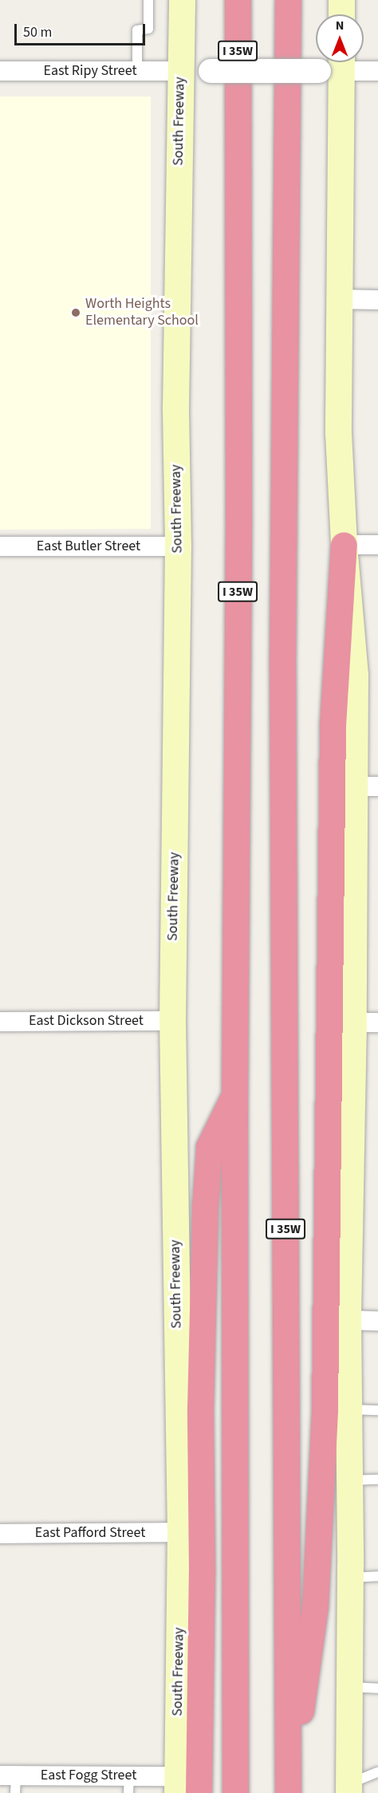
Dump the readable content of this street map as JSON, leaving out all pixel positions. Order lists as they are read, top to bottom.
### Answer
{
  "streets": {
    "highway": ["I 35W"],
    "main road": ["South Freeway"],
    "street": [
      "East Ripy Street",
      "East Butler Street",
      "East Dickson Street",
      "East Pafford Street",
      "East Fogg Street"
    ]
  },
  "crossings": [
    ["East Ripy Street", "South Freeway"],
    ["South Freeway", "East Butler Street"],
    ["South Freeway", "East Dickson Street"],
    ["South Freeway", "East Pafford Street"],
    ["South Freeway", "East Fogg Street"]
  ],
  "places": ["Worth Heights Elementary School"],
  "scale_bar": "50 m",
  "north": "top"
}
